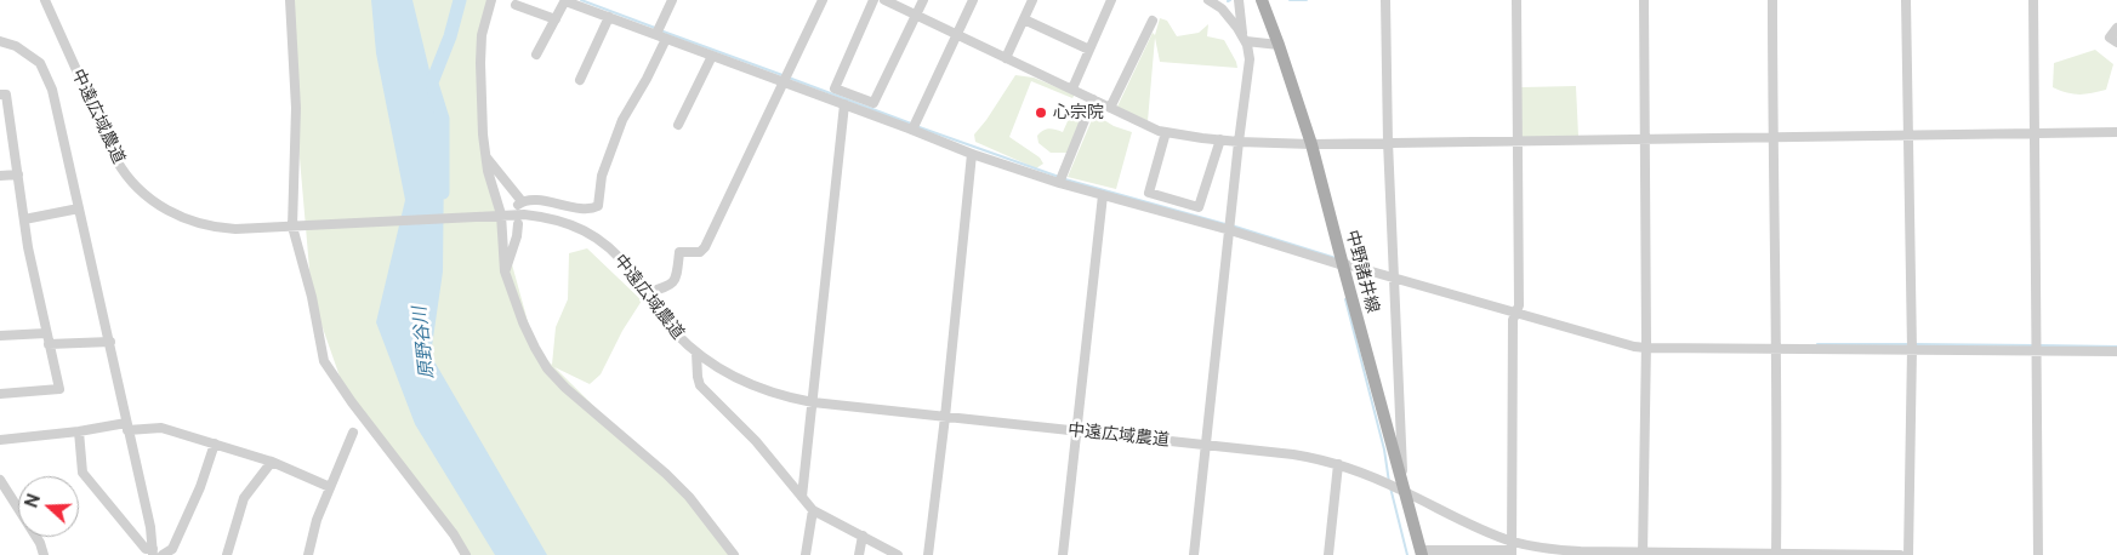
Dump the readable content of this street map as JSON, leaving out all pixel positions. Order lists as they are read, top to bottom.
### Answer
{
  "streets": {
    "main road": ["中野諸井線"],
    "street": ["中遠広域農道"]
  },
  "crossings": [
    ["中遠広域農道", "中野諸井線"]
  ],
  "water": ["原野谷川"],
  "places": ["心宗院"],
  "north": "left"
}
